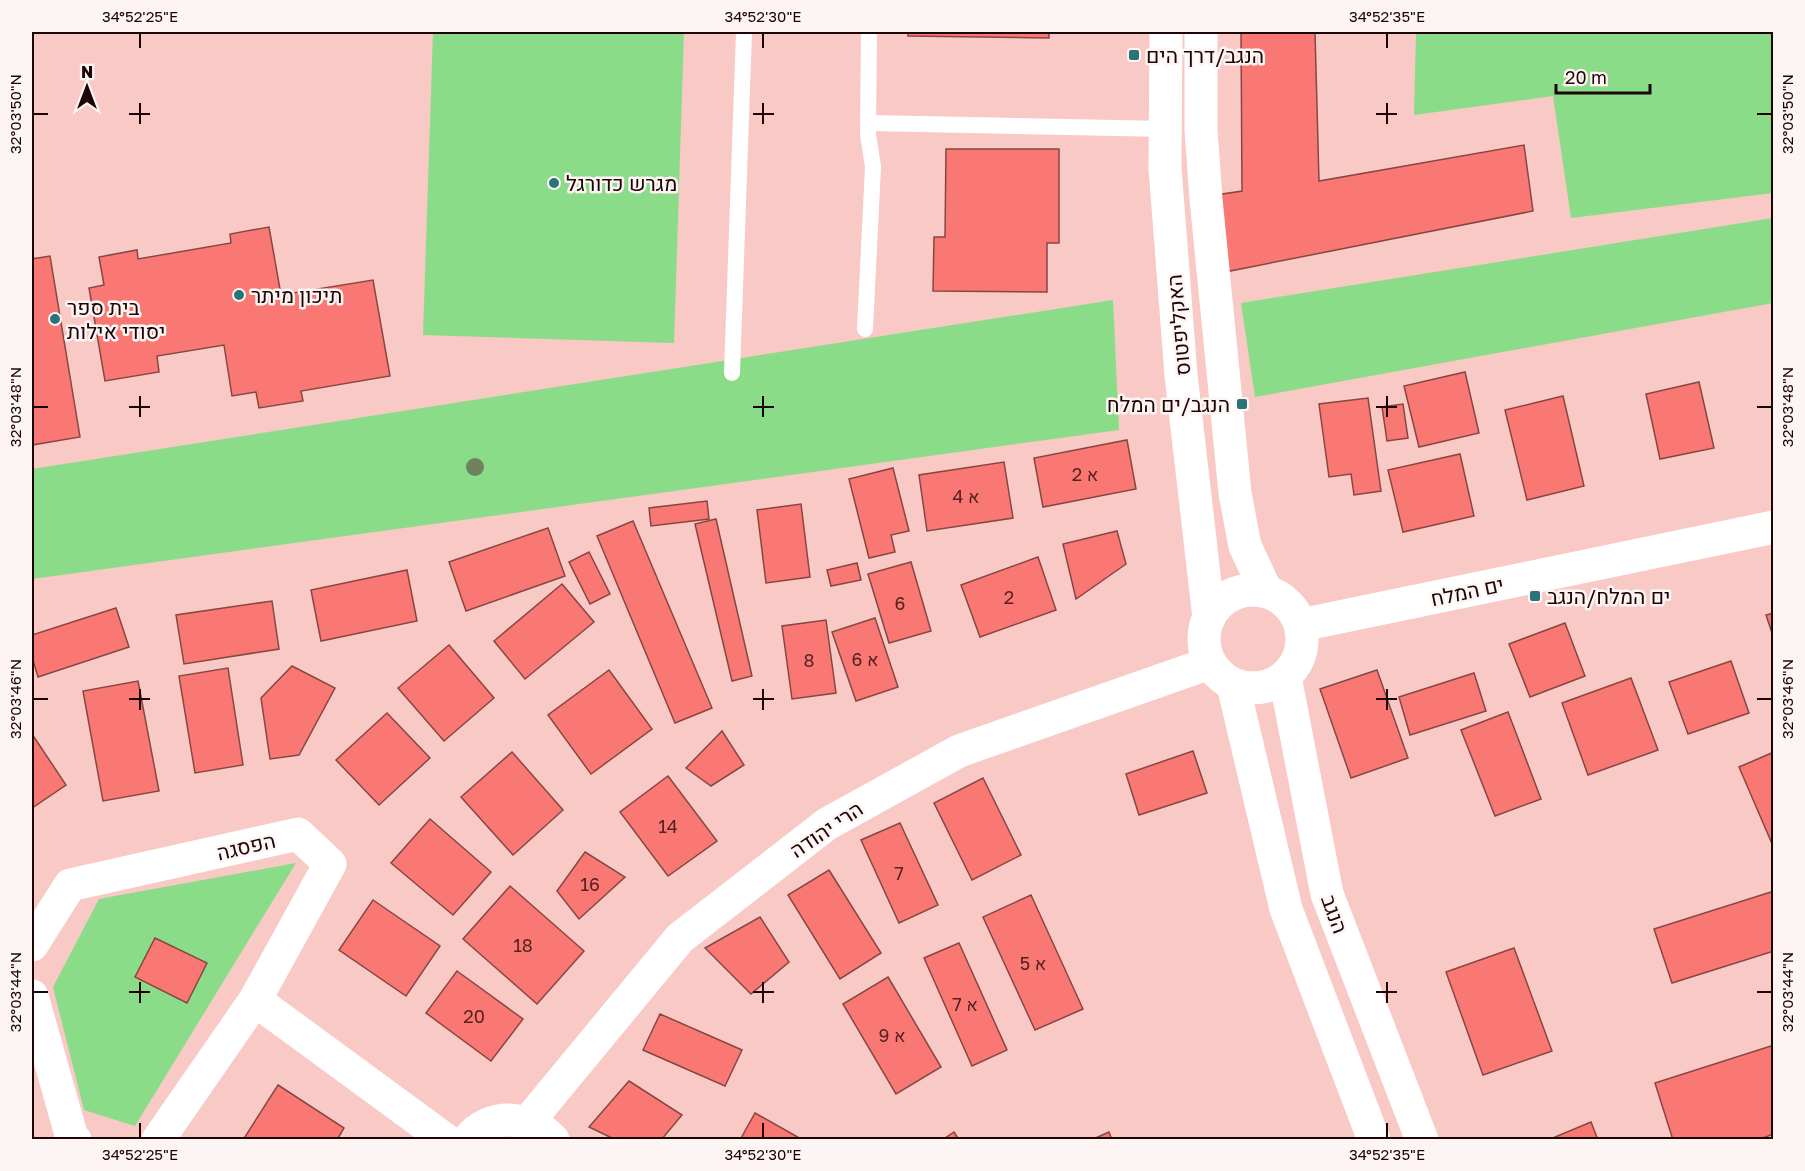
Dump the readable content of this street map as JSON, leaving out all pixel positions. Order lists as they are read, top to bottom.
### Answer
{
  "streets": {
    "street": [
      "האקליפטוס",
      "ים המלח",
      "הרי יהודה",
      "הפסגה",
      "הנגב"
    ]
  },
  "crossings": [
    ["האקליפטוס", "ים המלח"],
    ["האקליפטוס", "הרי יהודה"],
    ["האקליפטוס", "הנגב"],
    ["ים המלח", "הרי יהודה"],
    ["ים המלח", "הנגב"],
    ["הרי יהודה", "הנגב"]
  ],
  "places": {
    "transit": ["הנגב/דרך הים", "הנגב/ים המלח", "ים המלח/הנגב"],
    "other": ["מגרש כדורגל", "תיכון מיתר", "בית ספר יסודי אילות"]
  },
  "house_numbers": [
    "2 א",
    "4 א",
    "2",
    "6",
    "6 א",
    "8",
    "14",
    "7",
    "16",
    "18",
    "5 א",
    "7 א",
    "20",
    "9 א"
  ],
  "scale_bar": "20 m",
  "north": "top",
  "coordinates": [
    "34°52'25\"E",
    "34°52'30\"E",
    "34°52'35\"E",
    "32°03'50\"N",
    "32°03'48\"N",
    "32°03'46\"N",
    "32°03'44\"N"
  ]
}
